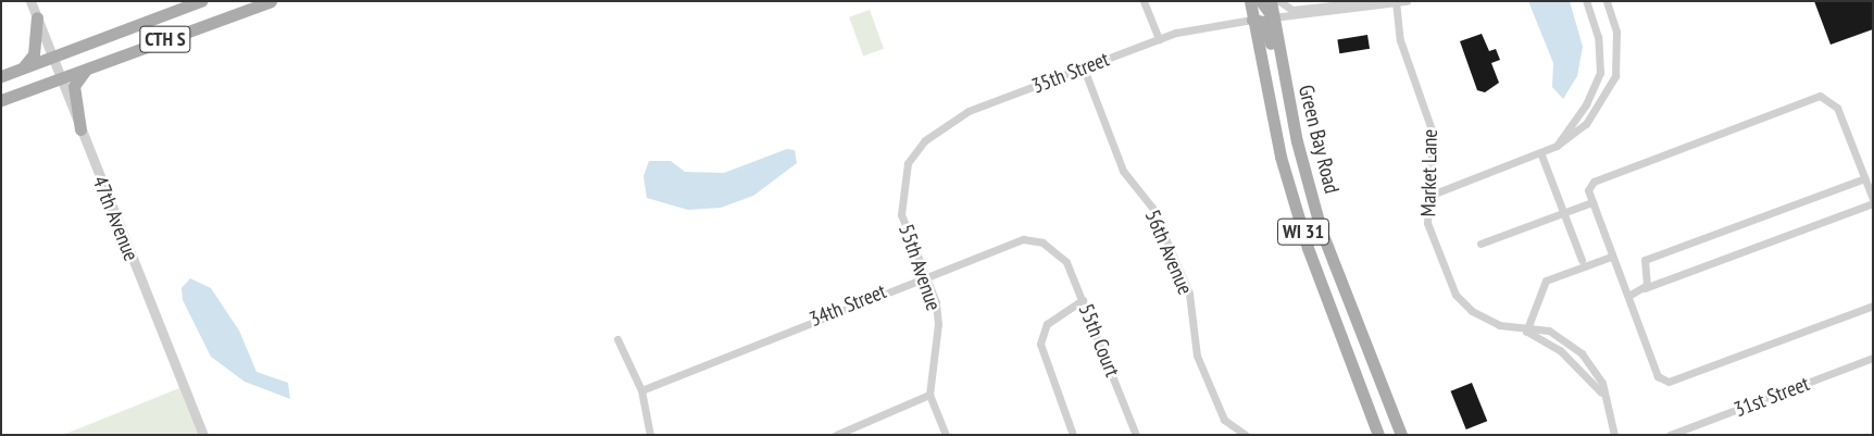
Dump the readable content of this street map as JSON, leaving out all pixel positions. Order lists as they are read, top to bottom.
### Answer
{
  "streets": {
    "main road": ["CTH S", "Green Bay Road", "WI 31"],
    "street": [
      "35th Street",
      "Market Lane",
      "47th Avenue",
      "56th Avenue",
      "55th Avenue",
      "34th Street",
      "55th Court",
      "31st Street"
    ]
  },
  "crossings": [
    ["CTH S", "47th Avenue"],
    ["35th Street", "Green Bay Road"],
    ["35th Street", "56th Avenue"],
    ["35th Street", "55th Avenue"],
    ["55th Avenue", "34th Street"],
    ["34th Street", "55th Court"]
  ]
}
